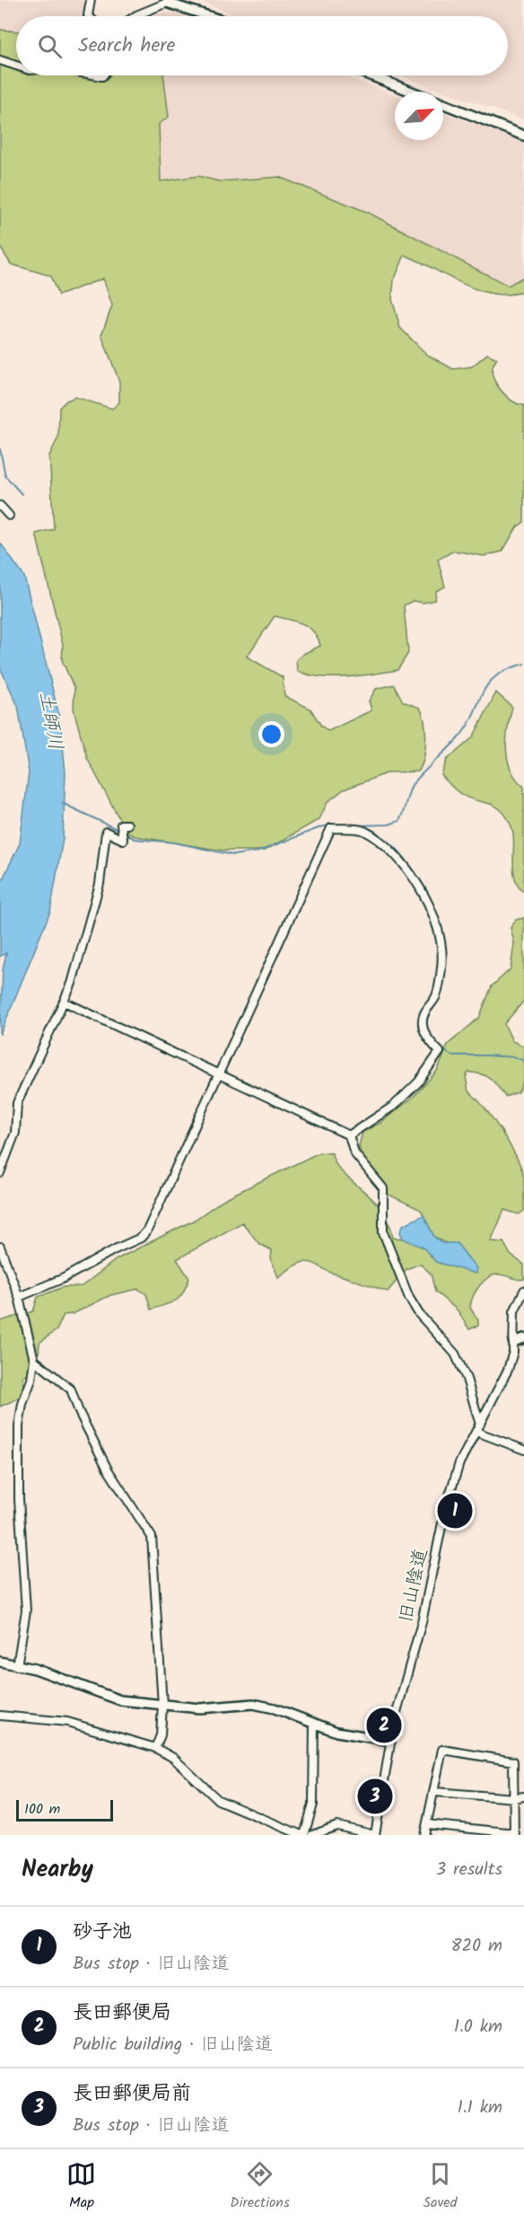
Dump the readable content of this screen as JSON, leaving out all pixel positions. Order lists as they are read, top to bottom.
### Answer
{
  "streets": {
    "street": ["旧山陰道"]
  },
  "water": ["土師川"],
  "scale_bar": "100 m",
  "north": "top right",
  "page": {
    "search": "Search here",
    "pins": ["1", "2", "3"],
    "scale": "100 m",
    "heading": ["Nearby", "3 results"],
    "list": [
      {
        "mark": "1",
        "name": "砂子池",
        "note": "Bus stop · 旧山陰道",
        "value": "820 m"
      },
      {
        "mark": "2",
        "name": "長田郵便局",
        "note": "Public building · 旧山陰道",
        "value": "1.0 km"
      },
      {
        "mark": "3",
        "name": "長田郵便局前",
        "note": "Bus stop · 旧山陰道",
        "value": "1.1 km"
      }
    ],
    "nav": ["Map", "Directions", "Saved"]
  }
}
